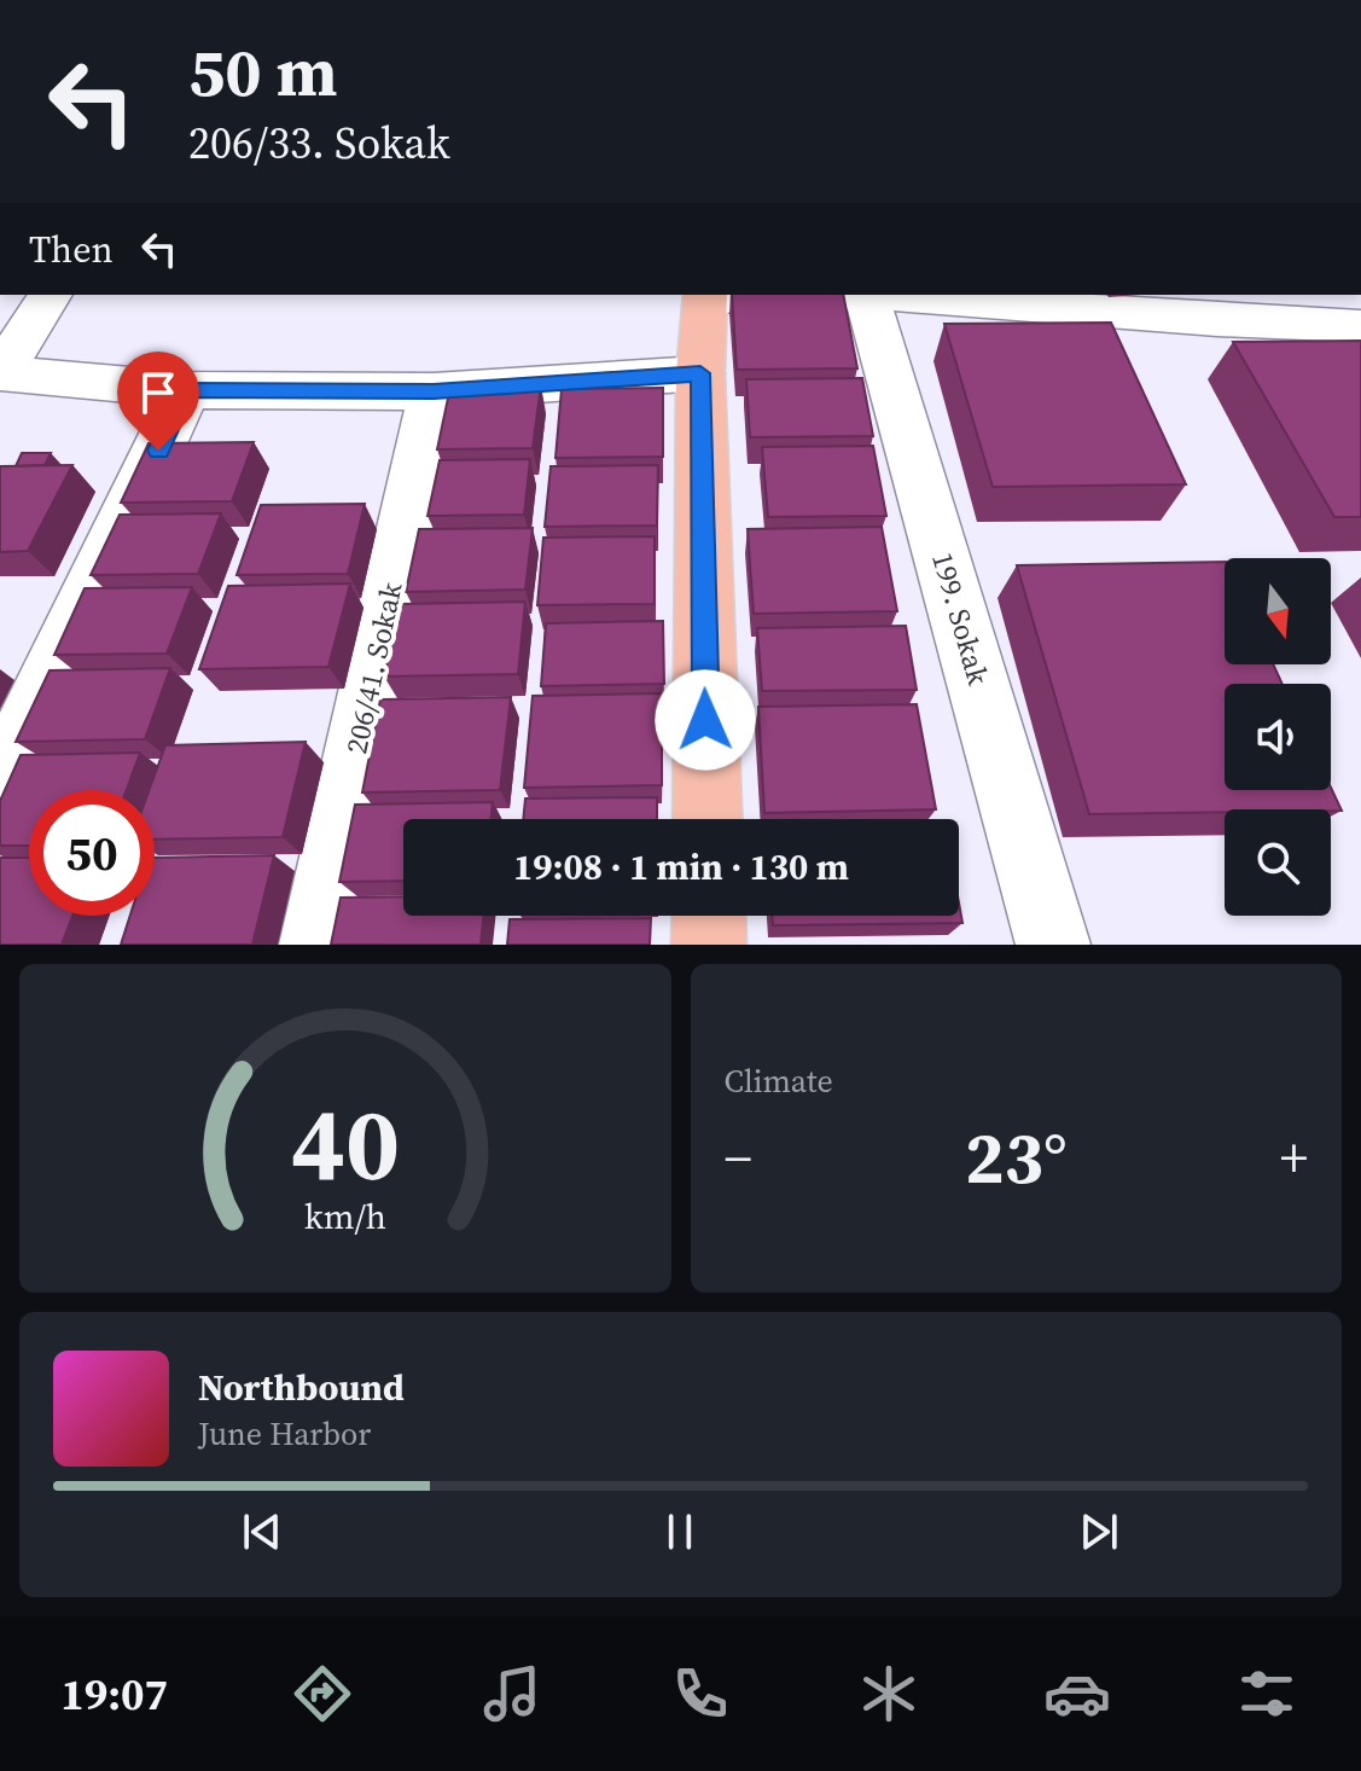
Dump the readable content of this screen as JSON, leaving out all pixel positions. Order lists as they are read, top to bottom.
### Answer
{
  "streets": {
    "street": ["199. Sokak", "206/41. Sokak"]
  },
  "north": "bottom",
  "page": {
    "turn": ["50 m", "206/33. Sokak"],
    "then": "Then",
    "limit": "50",
    "trip": "19:08 · 1 min · 130 m",
    "tile": "Climate",
    "heat": ["−", "23°", "+"],
    "song": ["Northbound", "June Harbor"],
    "tabs": "19:07",
    "gauge": ["40", "km/h"]
  }
}
